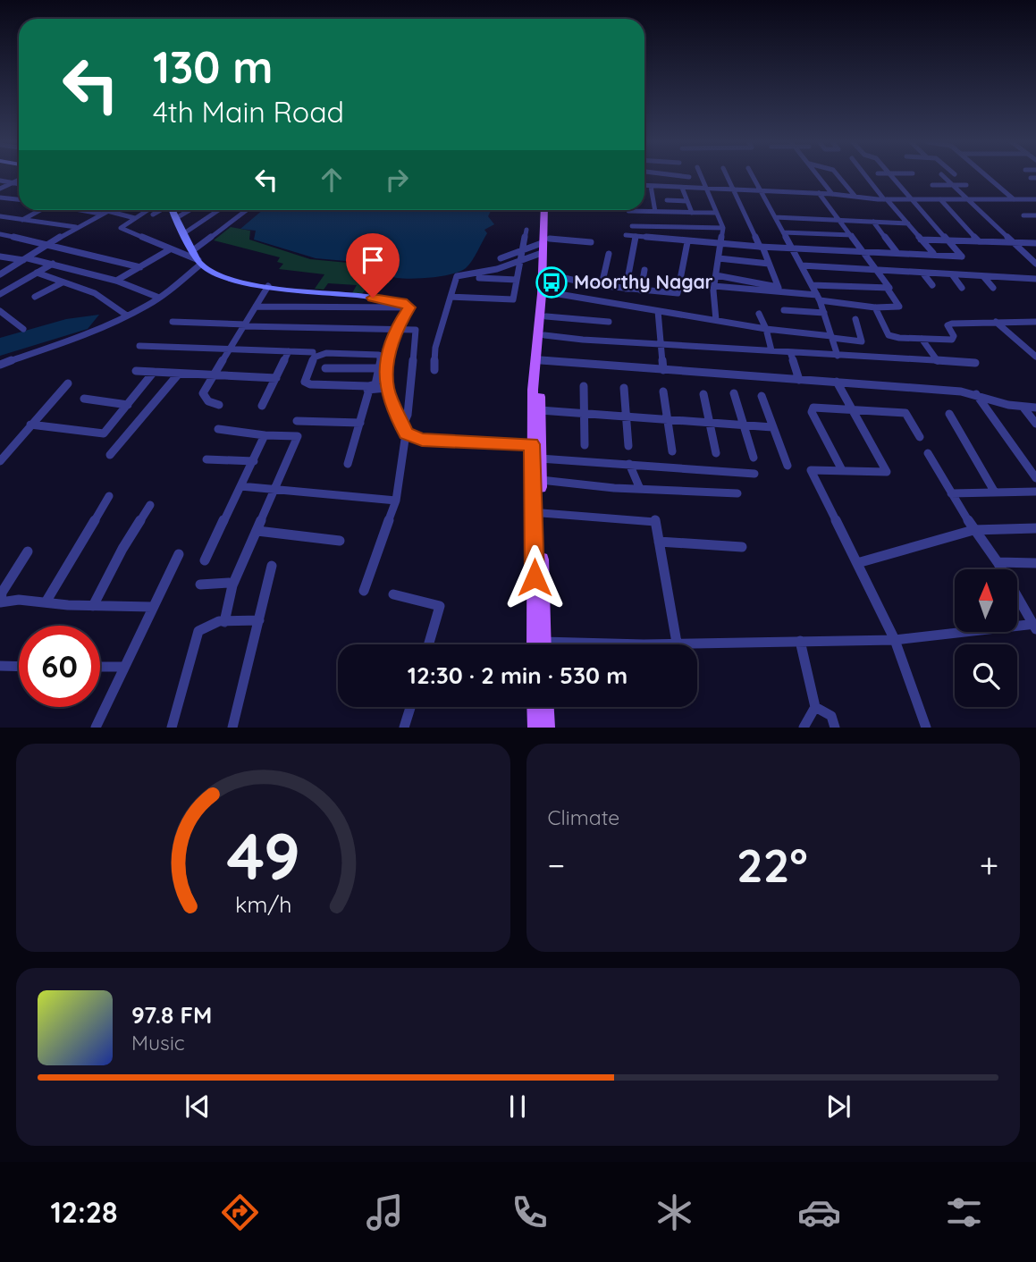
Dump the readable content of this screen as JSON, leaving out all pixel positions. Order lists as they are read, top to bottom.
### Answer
{
  "places": {
    "bus stop": ["Moorthy Nagar"]
  },
  "north": "top",
  "page": {
    "turn": ["130 m", "4th Main Road"],
    "limit": "60",
    "trip": "12:30 · 2 min · 530 m",
    "tile": "Climate",
    "heat": ["−", "22°", "+"],
    "song": ["97.8 FM", "Music"],
    "tabs": "12:28",
    "gauge": ["49", "km/h"]
  }
}
